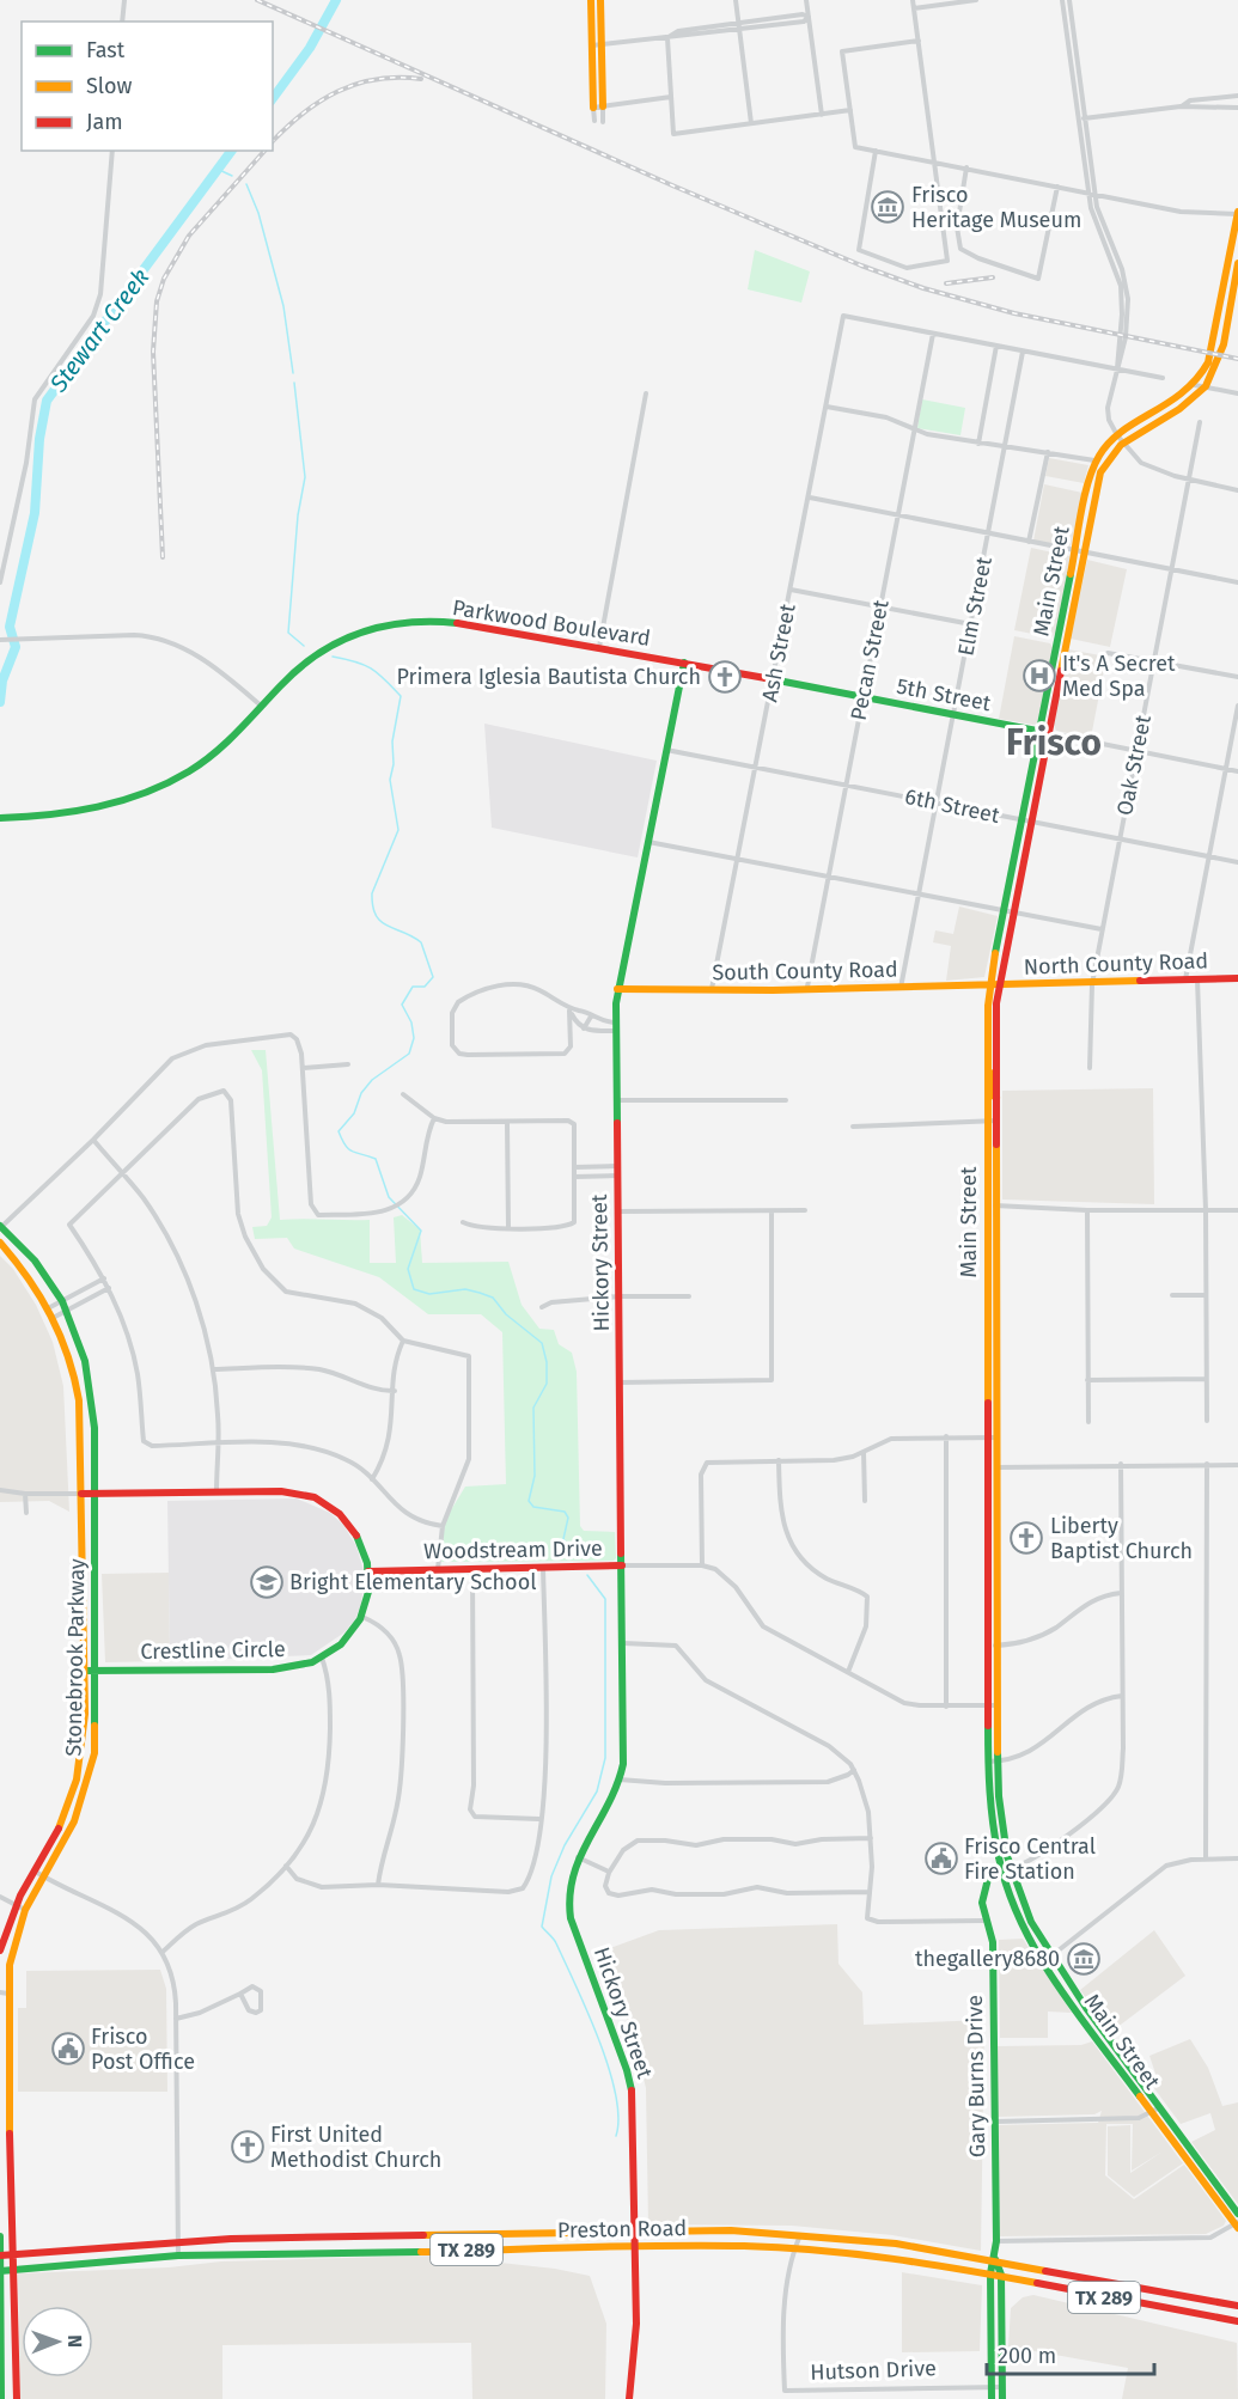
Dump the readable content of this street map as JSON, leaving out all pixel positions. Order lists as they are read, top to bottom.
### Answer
{
  "streets": {
    "main road": [
      "Main Street",
      "Parkwood Boulevard",
      "5th Street",
      "North County Road",
      "South County Road",
      "Hickory Street",
      "Woodstream Drive",
      "Crestline Circle",
      "Stonebrook Parkway",
      "Gary Burns Drive",
      "Preston Road",
      "TX 289"
    ],
    "street": [
      "Elm Street",
      "Ash Street",
      "Pecan Street",
      "Oak Street",
      "6th Street",
      "Hutson Drive"
    ]
  },
  "crossings": [
    ["Main Street", "5th Street"],
    ["Main Street", "6th Street"],
    ["Main Street", "North County Road"],
    ["Main Street", "South County Road"],
    ["Main Street", "Gary Burns Drive"],
    ["Elm Street", "5th Street"],
    ["Elm Street", "6th Street"],
    ["Elm Street", "South County Road"],
    ["Parkwood Boulevard", "5th Street"],
    ["Parkwood Boulevard", "Hickory Street"],
    ["Ash Street", "Pecan Street"],
    ["Ash Street", "5th Street"],
    ["Ash Street", "6th Street"],
    ["Ash Street", "South County Road"],
    ["Pecan Street", "5th Street"],
    ["Pecan Street", "6th Street"],
    ["Pecan Street", "South County Road"],
    ["5th Street", "Oak Street"],
    ["5th Street", "Hickory Street"],
    ["Oak Street", "6th Street"],
    ["Oak Street", "North County Road"],
    ["6th Street", "Hickory Street"],
    ["North County Road", "South County Road"],
    ["South County Road", "Hickory Street"],
    ["Hickory Street", "Woodstream Drive"],
    ["Hickory Street", "Preston Road"],
    ["Woodstream Drive", "Crestline Circle"],
    ["Crestline Circle", "Stonebrook Parkway"],
    ["Stonebrook Parkway", "Preston Road"],
    ["Gary Burns Drive", "Preston Road"],
    ["Preston Road", "Hutson Drive"]
  ],
  "districts": ["Frisco"],
  "water": ["Stewart Creek"],
  "places": {
    "museum": ["Frisco Heritage Museum", "thegallery8680"],
    "hospital": ["It's A Secret Med Spa"],
    "church": ["Primera Iglesia Bautista Church", "Liberty Baptist Church", "First United Methodist Church"],
    "school or university": ["Bright Elementary School"],
    "public building": ["Frisco Central Fire Station", "Frisco Post Office"]
  },
  "legend": ["Fast", "Slow", "Jam"],
  "scale_bar": "200 m",
  "north": "right"
}
